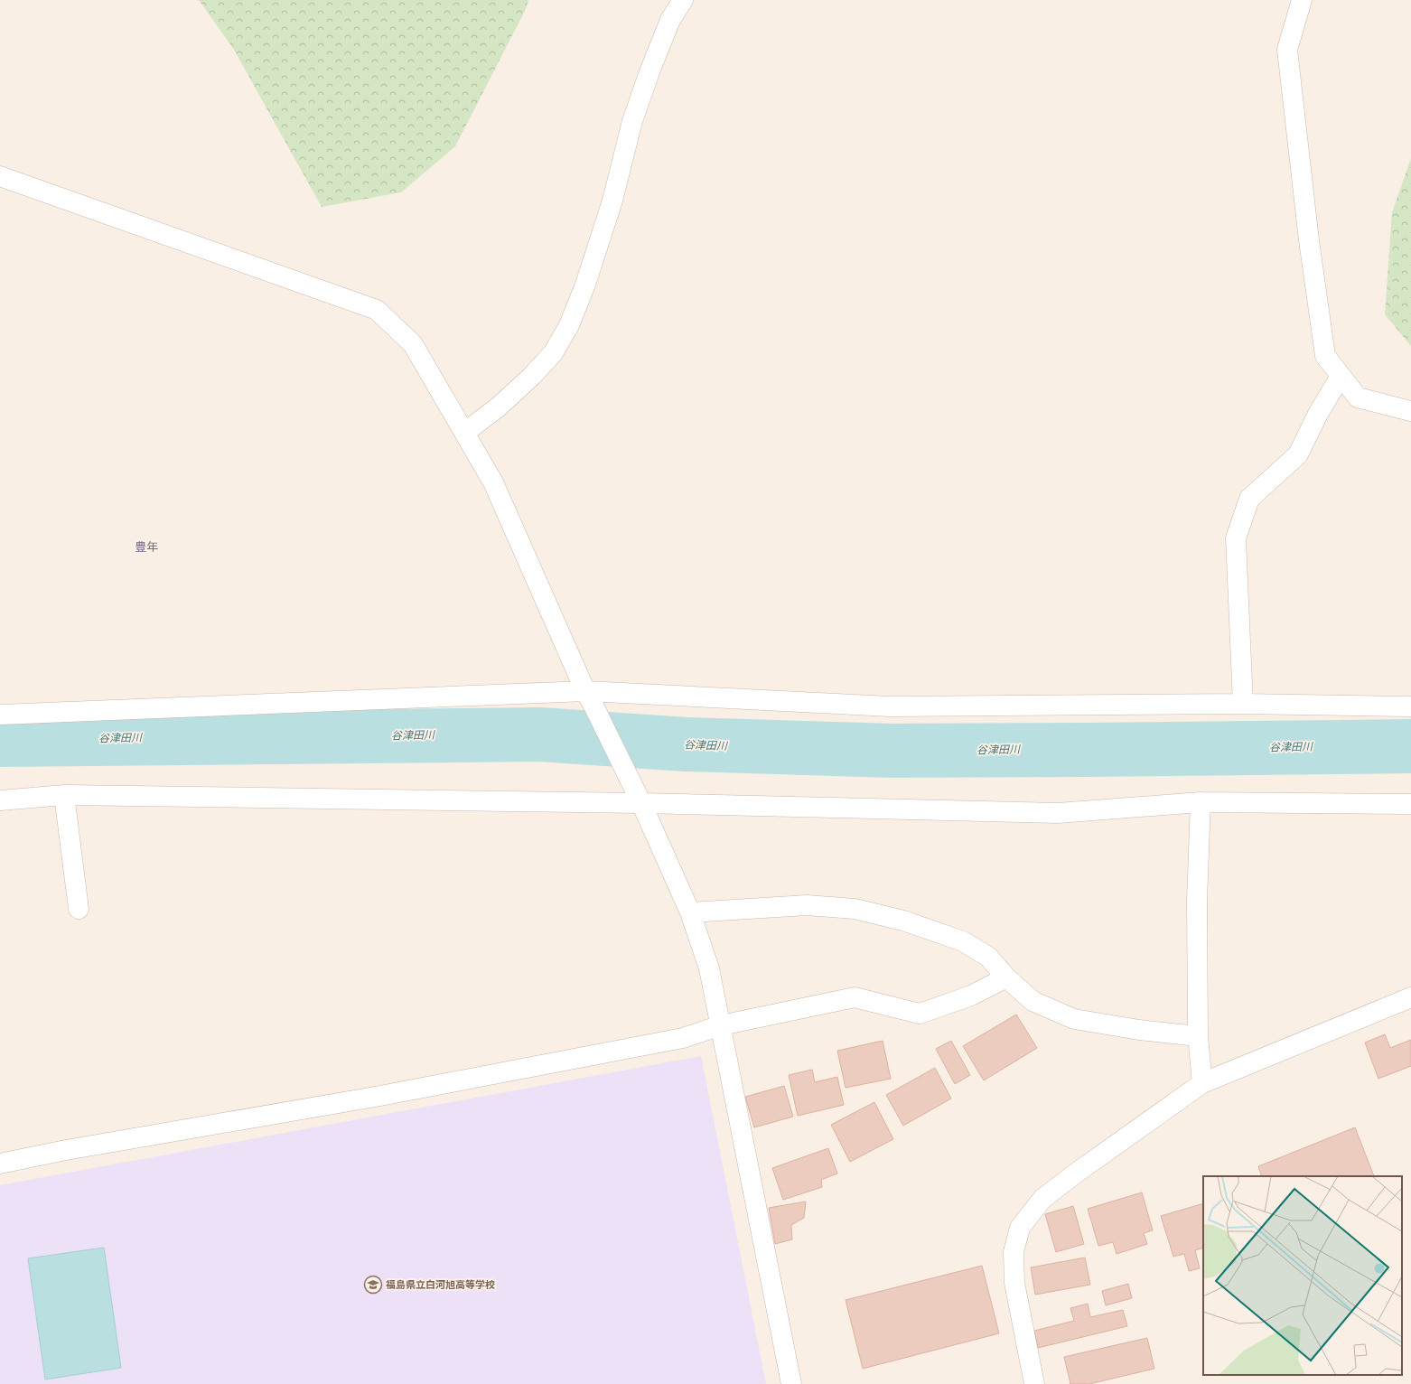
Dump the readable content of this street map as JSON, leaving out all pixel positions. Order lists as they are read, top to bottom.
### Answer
{
  "districts": ["豊年"],
  "water": ["谷津田川"],
  "places": {
    "school or university": ["福島県立白河旭高等学校"]
  }
}
